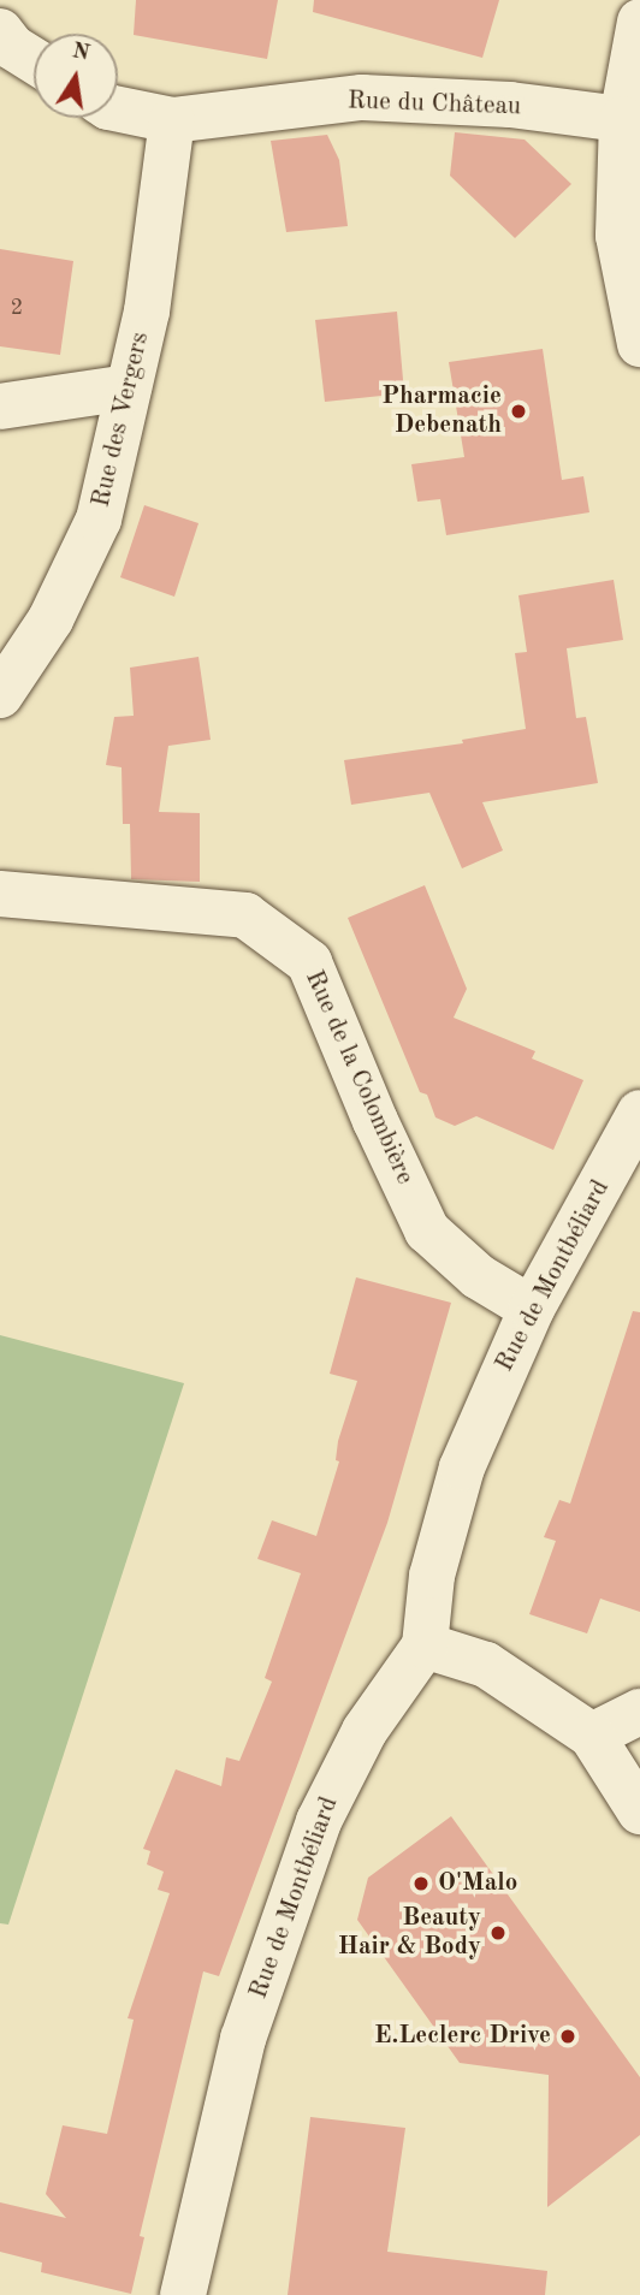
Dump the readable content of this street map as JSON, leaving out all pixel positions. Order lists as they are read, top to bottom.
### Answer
{
  "streets": {
    "street": [
      "Rue du Château",
      "Rue des Vergers",
      "Rue de la Colombière",
      "Rue de Montbéliard"
    ]
  },
  "crossings": [
    ["Rue du Château", "Rue des Vergers"],
    ["Rue de la Colombière", "Rue de Montbéliard"]
  ],
  "places": [
    "Pharmacie Debenath",
    "O'Malo",
    "Beauty Hair & Body",
    "E.Leclerc Drive"
  ],
  "house_numbers": ["2"],
  "north": "top"
}
